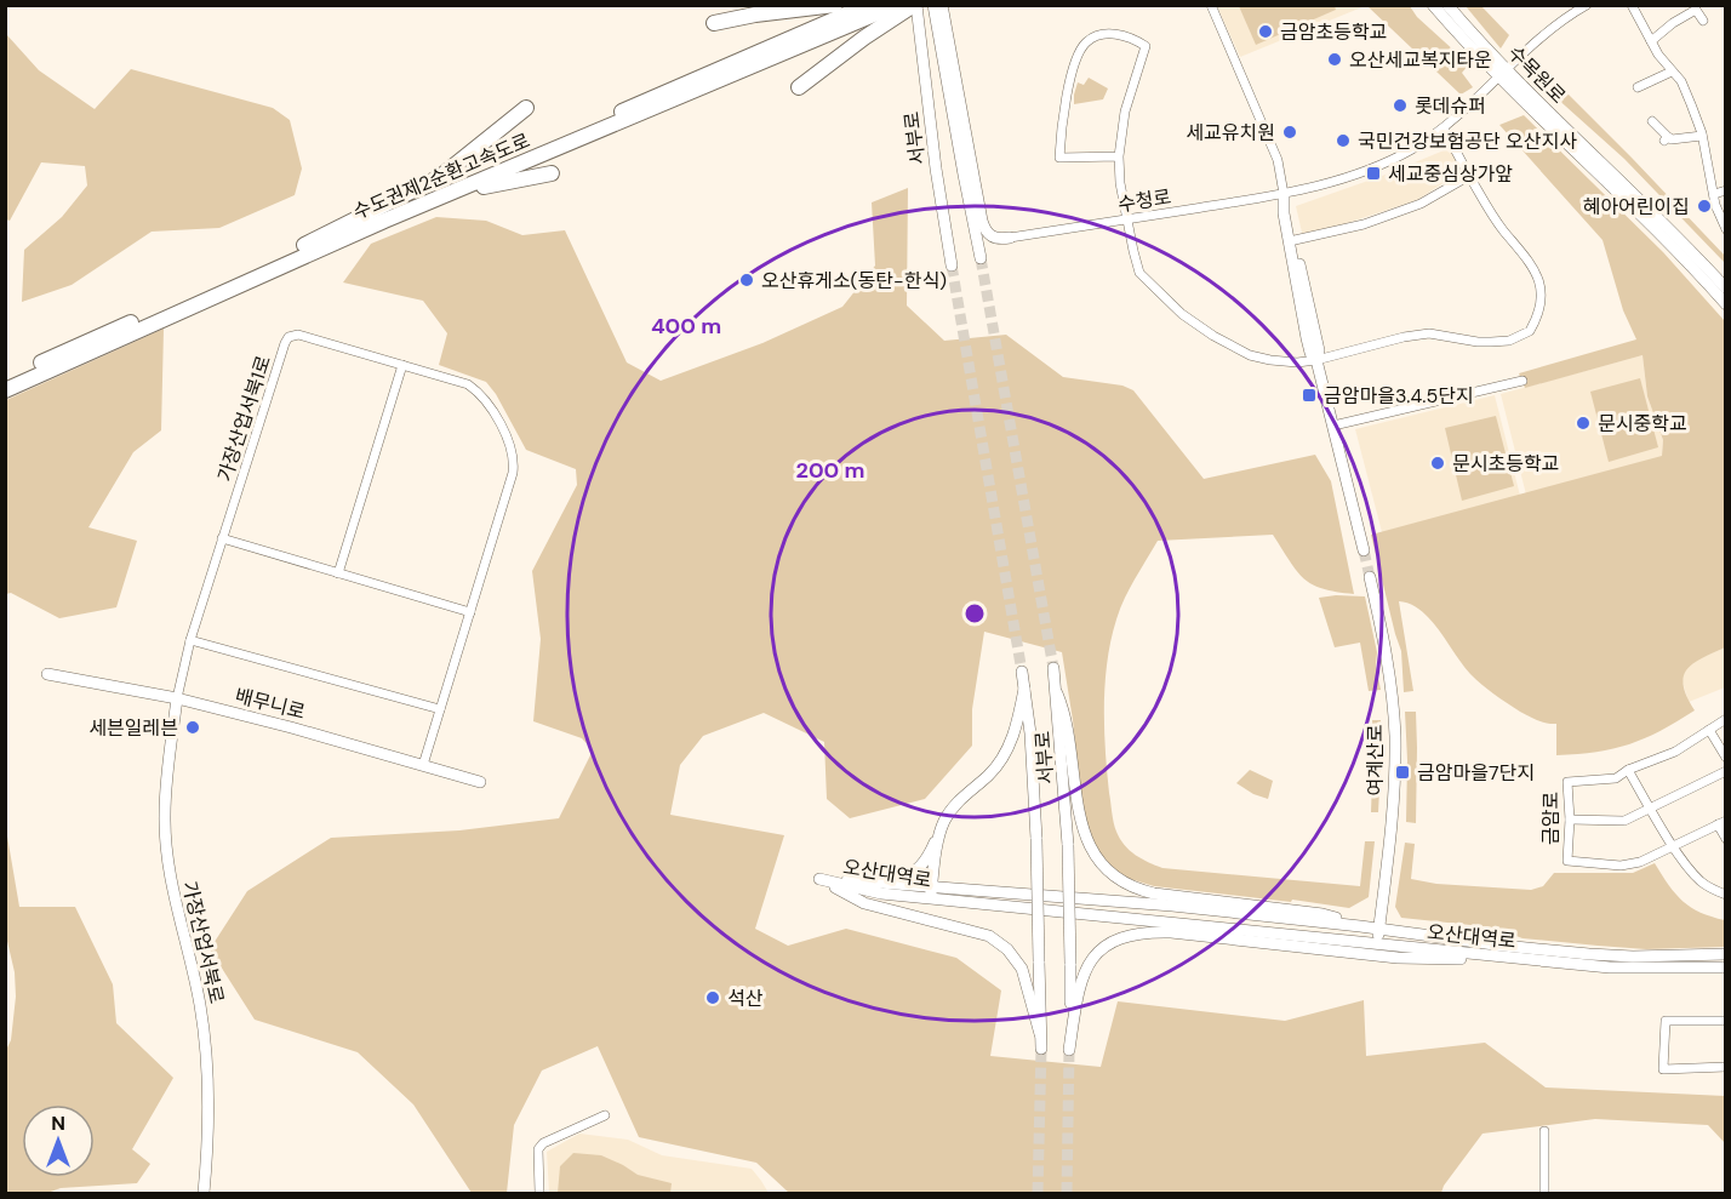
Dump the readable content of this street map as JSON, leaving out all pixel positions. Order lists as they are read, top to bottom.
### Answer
{
  "streets": {
    "highway": ["수도권제2순환고속도로"],
    "main road": [
      "수목원로",
      "서부로",
      "배무니로",
      "여계산로",
      "오산대역로",
      "가장산업서북로"
    ],
    "street": ["수청로", "가장산업서북1로", "금암로"]
  },
  "crossings": [
    ["수목원로", "수청로"],
    ["서부로", "오산대역로"],
    ["가장산업서북1로", "배무니로"],
    ["가장산업서북1로", "가장산업서북로"],
    ["배무니로", "가장산업서북로"],
    ["여계산로", "오산대역로"]
  ],
  "places": {
    "other": [
      "금암초등학교",
      "오산세교복지타운",
      "롯데슈퍼",
      "세교유치원",
      "국민건강보험공단 오산지사",
      "혜아어린이집",
      "오산휴게소(동탄-한식)",
      "문시중학교",
      "문시초등학교",
      "세븐일레븐",
      "석산"
    ],
    "transit": ["세교중심상가앞", "금암마을3.4.5단지", "금암마을7단지"]
  },
  "north": "top",
  "rings": ["400 m", "200 m"]
}
